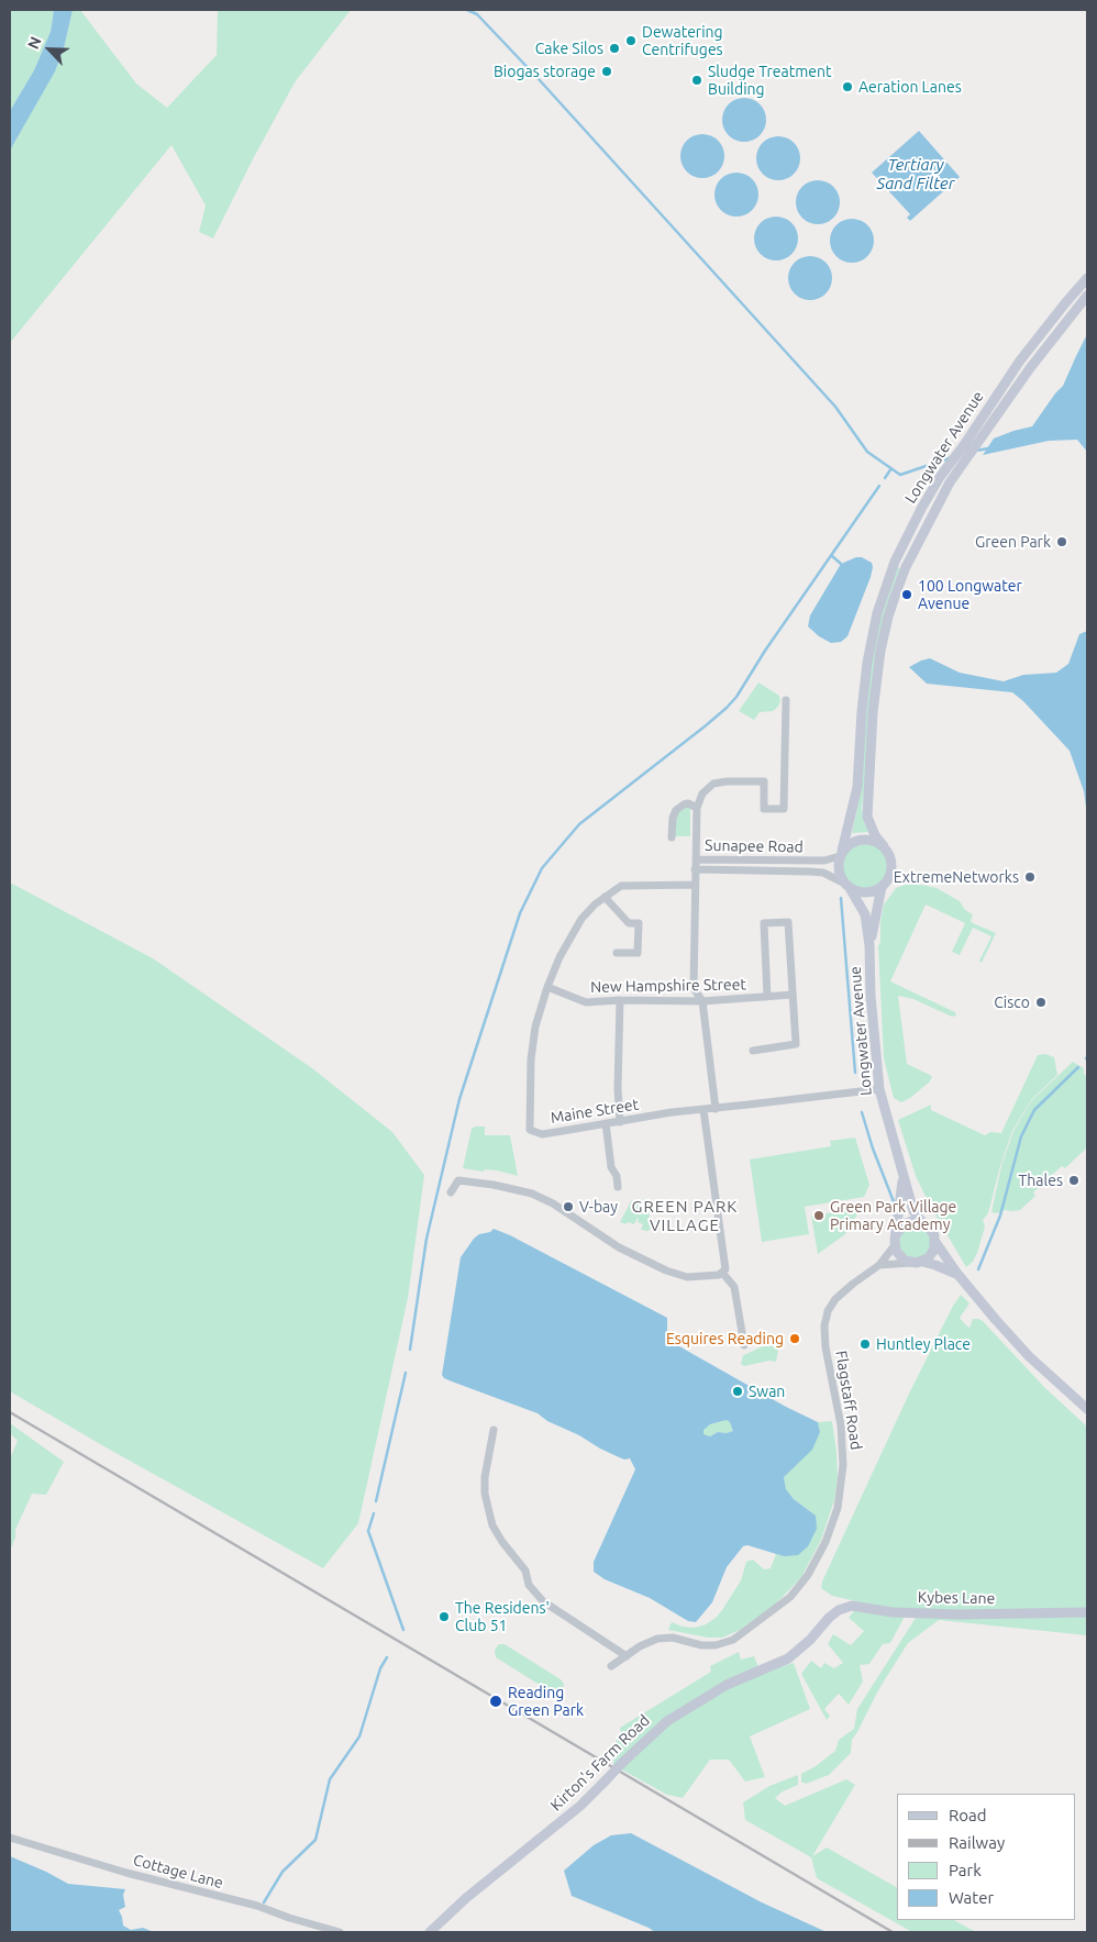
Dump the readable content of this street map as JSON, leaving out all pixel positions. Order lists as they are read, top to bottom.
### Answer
{
  "streets": {
    "street": [
      "Longwater Avenue",
      "Sunapee Road",
      "New Hampshire Street",
      "Maine Street",
      "Flagstaff Road",
      "Kybes Lane",
      "Kirton's Farm Road",
      "Cottage Lane"
    ]
  },
  "crossings": [
    ["Longwater Avenue", "Sunapee Road"],
    ["Longwater Avenue", "Maine Street"],
    ["Longwater Avenue", "Flagstaff Road"],
    ["New Hampshire Street", "Maine Street"],
    ["Kybes Lane", "Kirton's Farm Road"]
  ],
  "districts": ["GREEN PARK VILLAGE"],
  "water": ["Tertiary Sand Filter"],
  "places": [
    "Dewatering Centrifuges",
    "Cake Silos",
    "Biogas storage",
    "Sludge Treatment Building",
    "Aeration Lanes",
    "Green Park",
    "100 Longwater Avenue",
    "ExtremeNetworks",
    "Cisco",
    "Thales",
    "V-bay",
    "Green Park Village Primary Academy",
    "Esquires Reading",
    "Huntley Place",
    "Swan",
    "The Residens' Club 51",
    "Reading Green Park"
  ],
  "legend": [
    "Road",
    "Railway",
    "Park",
    "Water"
  ],
  "north": "top left"
}
